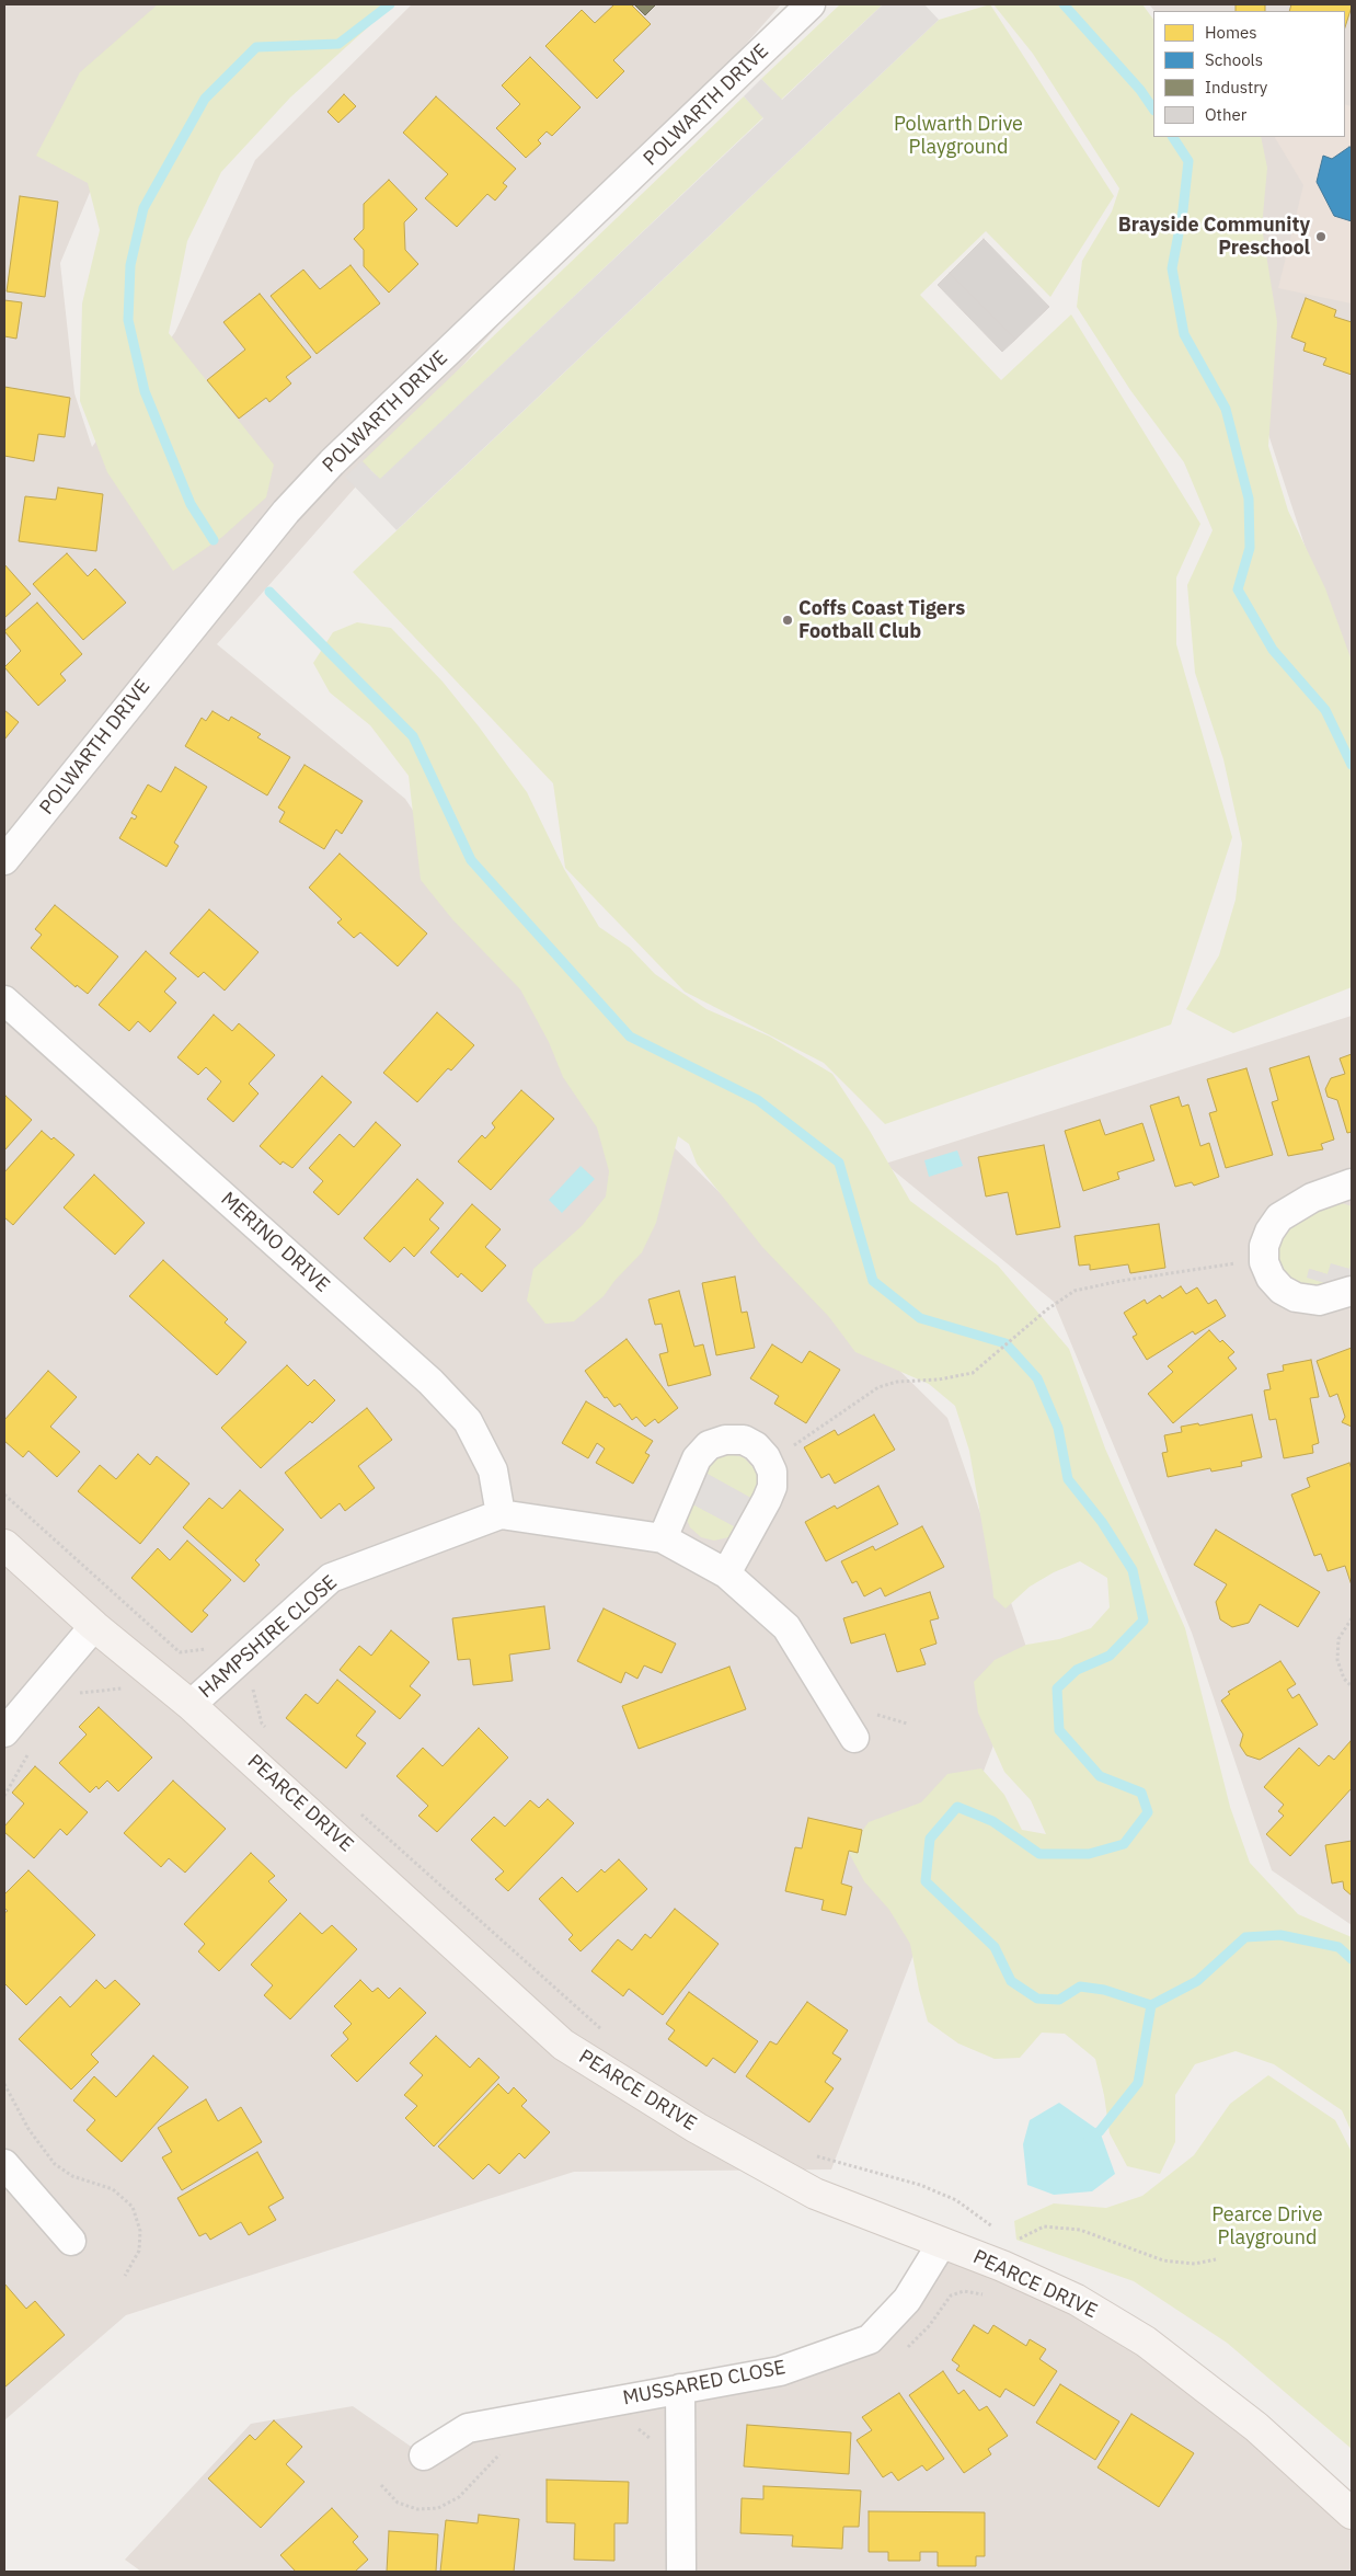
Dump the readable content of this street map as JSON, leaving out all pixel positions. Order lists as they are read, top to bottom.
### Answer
{
  "streets": {
    "street": [
      "POLWARTH DRIVE",
      "MERINO DRIVE",
      "HAMPSHIRE CLOSE",
      "PEARCE DRIVE",
      "MUSSARED CLOSE"
    ]
  },
  "crossings": [
    ["MERINO DRIVE", "HAMPSHIRE CLOSE"],
    ["HAMPSHIRE CLOSE", "PEARCE DRIVE"],
    ["PEARCE DRIVE", "MUSSARED CLOSE"]
  ],
  "parks": ["Polwarth Drive Playground", "Pearce Drive Playground"],
  "places": ["Brayside Community Preschool", "Coffs Coast Tigers Football Club"],
  "legend": [
    "Homes",
    "Schools",
    "Industry",
    "Other"
  ]
}
